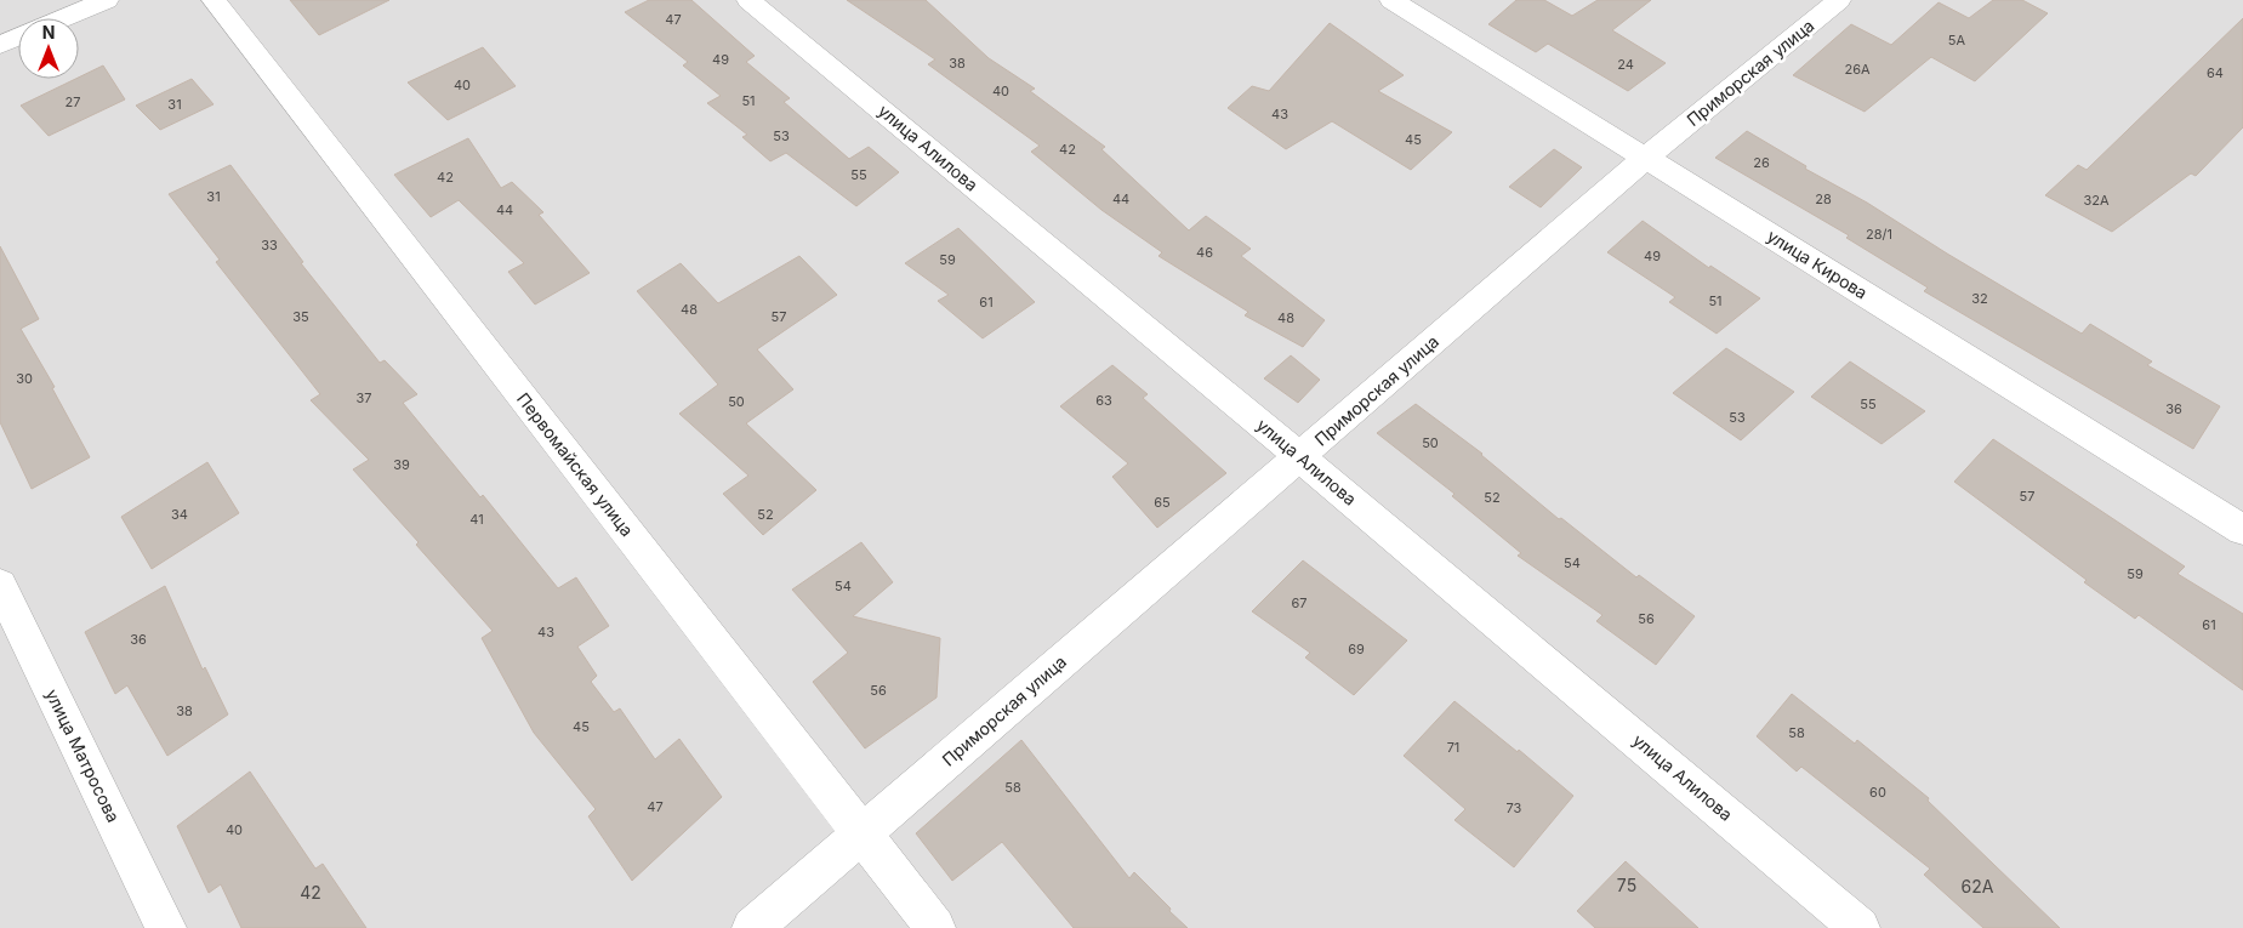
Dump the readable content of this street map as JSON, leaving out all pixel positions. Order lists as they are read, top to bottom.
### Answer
{
  "streets": {
    "street": [
      "Приморская улица",
      "улица Алилова",
      "улица Кирова",
      "Первомайская улица",
      "улица Матросова"
    ]
  },
  "crossings": [
    ["Приморская улица", "улица Алилова"],
    ["Приморская улица", "улица Кирова"],
    ["Приморская улица", "Первомайская улица"]
  ],
  "house_numbers": [
    "47",
    "5А",
    "49",
    "38",
    "24",
    "26А",
    "64",
    "40",
    "40",
    "51",
    "27",
    "31",
    "43",
    "53",
    "45",
    "42",
    "26",
    "55",
    "42",
    "31",
    "44",
    "28",
    "32А",
    "44",
    "28/1",
    "33",
    "46",
    "49",
    "59",
    "32",
    "51",
    "61",
    "48",
    "35",
    "57",
    "48",
    "30",
    "37",
    "63",
    "50",
    "55",
    "36",
    "53",
    "50",
    "39",
    "57",
    "52",
    "65",
    "34",
    "52",
    "41",
    "54",
    "59",
    "54",
    "67",
    "56",
    "61",
    "43",
    "36",
    "69",
    "56",
    "38",
    "45",
    "58",
    "71",
    "58",
    "60",
    "47",
    "73",
    "40",
    "75",
    "62А",
    "42"
  ],
  "north": "top"
}
